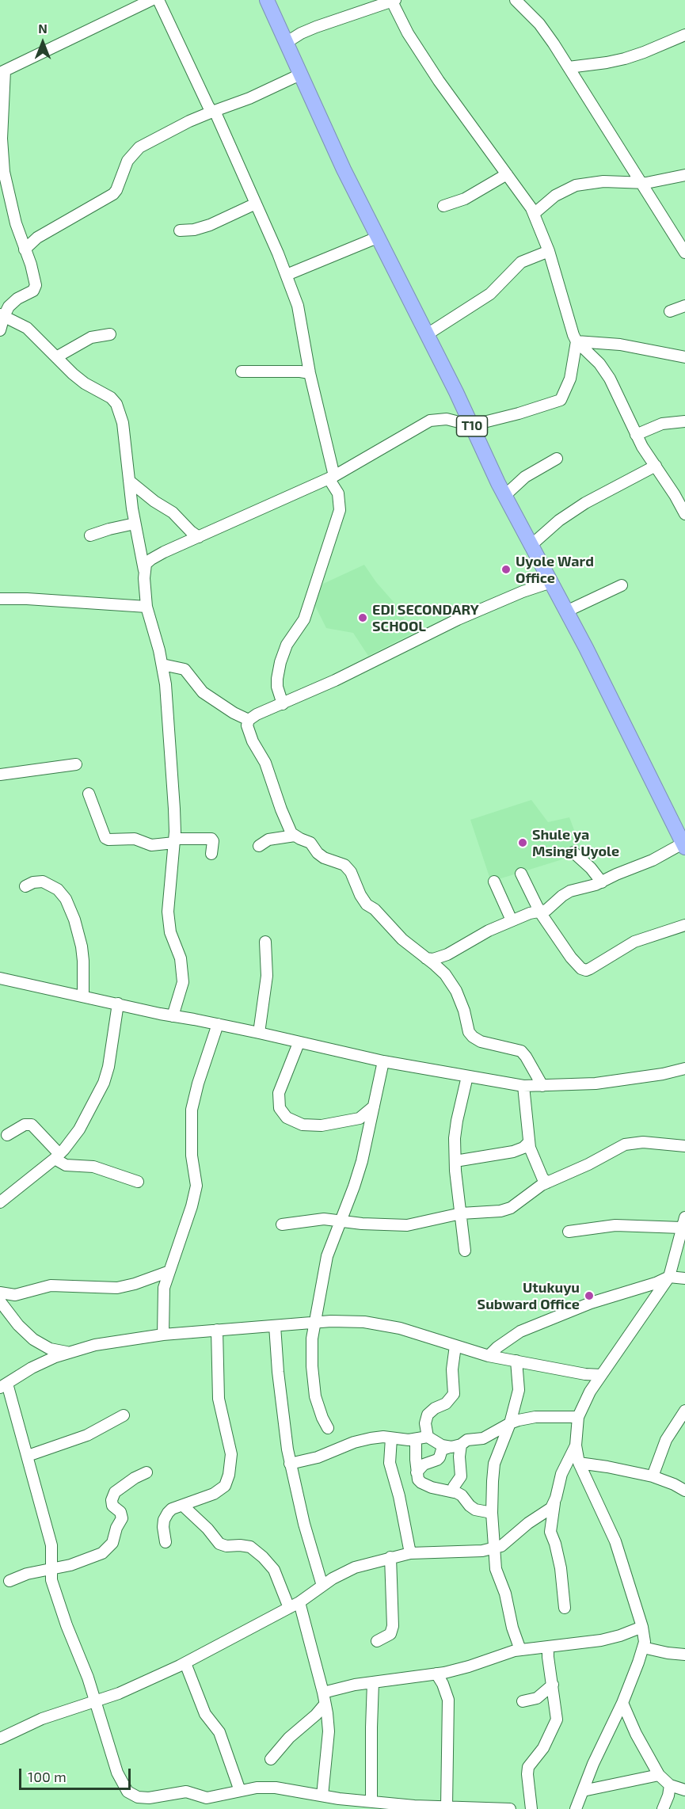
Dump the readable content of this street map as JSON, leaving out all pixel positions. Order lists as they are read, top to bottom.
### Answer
{
  "streets": {
    "highway": ["T10"]
  },
  "places": [
    "Uyole Ward Office",
    "EDI SECONDARY SCHOOL",
    "Shule ya Msingi Uyole",
    "Utukuyu Subward Office"
  ],
  "scale_bar": "100 m",
  "north": "top"
}
